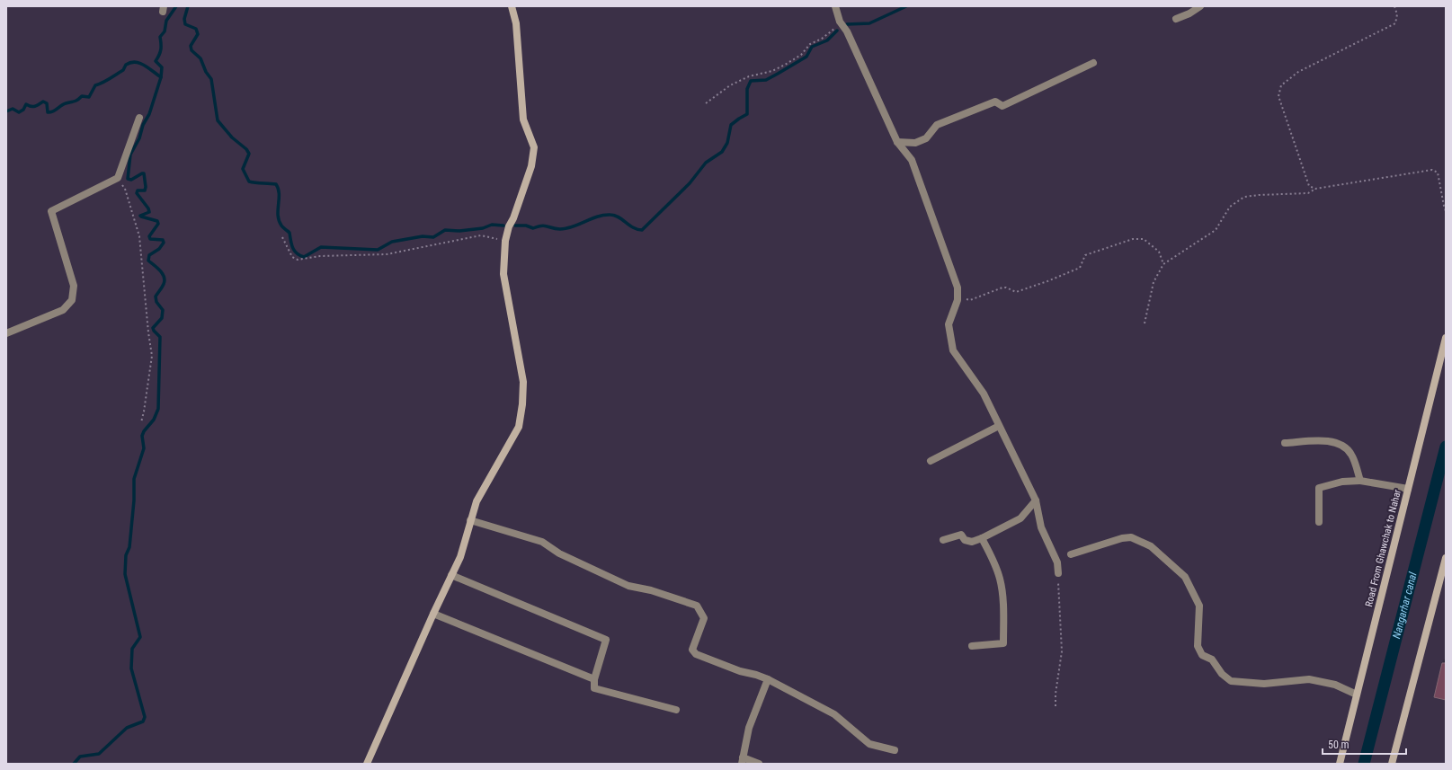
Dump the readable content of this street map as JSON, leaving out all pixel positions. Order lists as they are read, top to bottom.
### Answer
{
  "streets": {
    "street": ["Road From Ghawchak to Nahar"]
  },
  "water": ["Nangarhar canal"],
  "scale_bar": "50 m"
}
